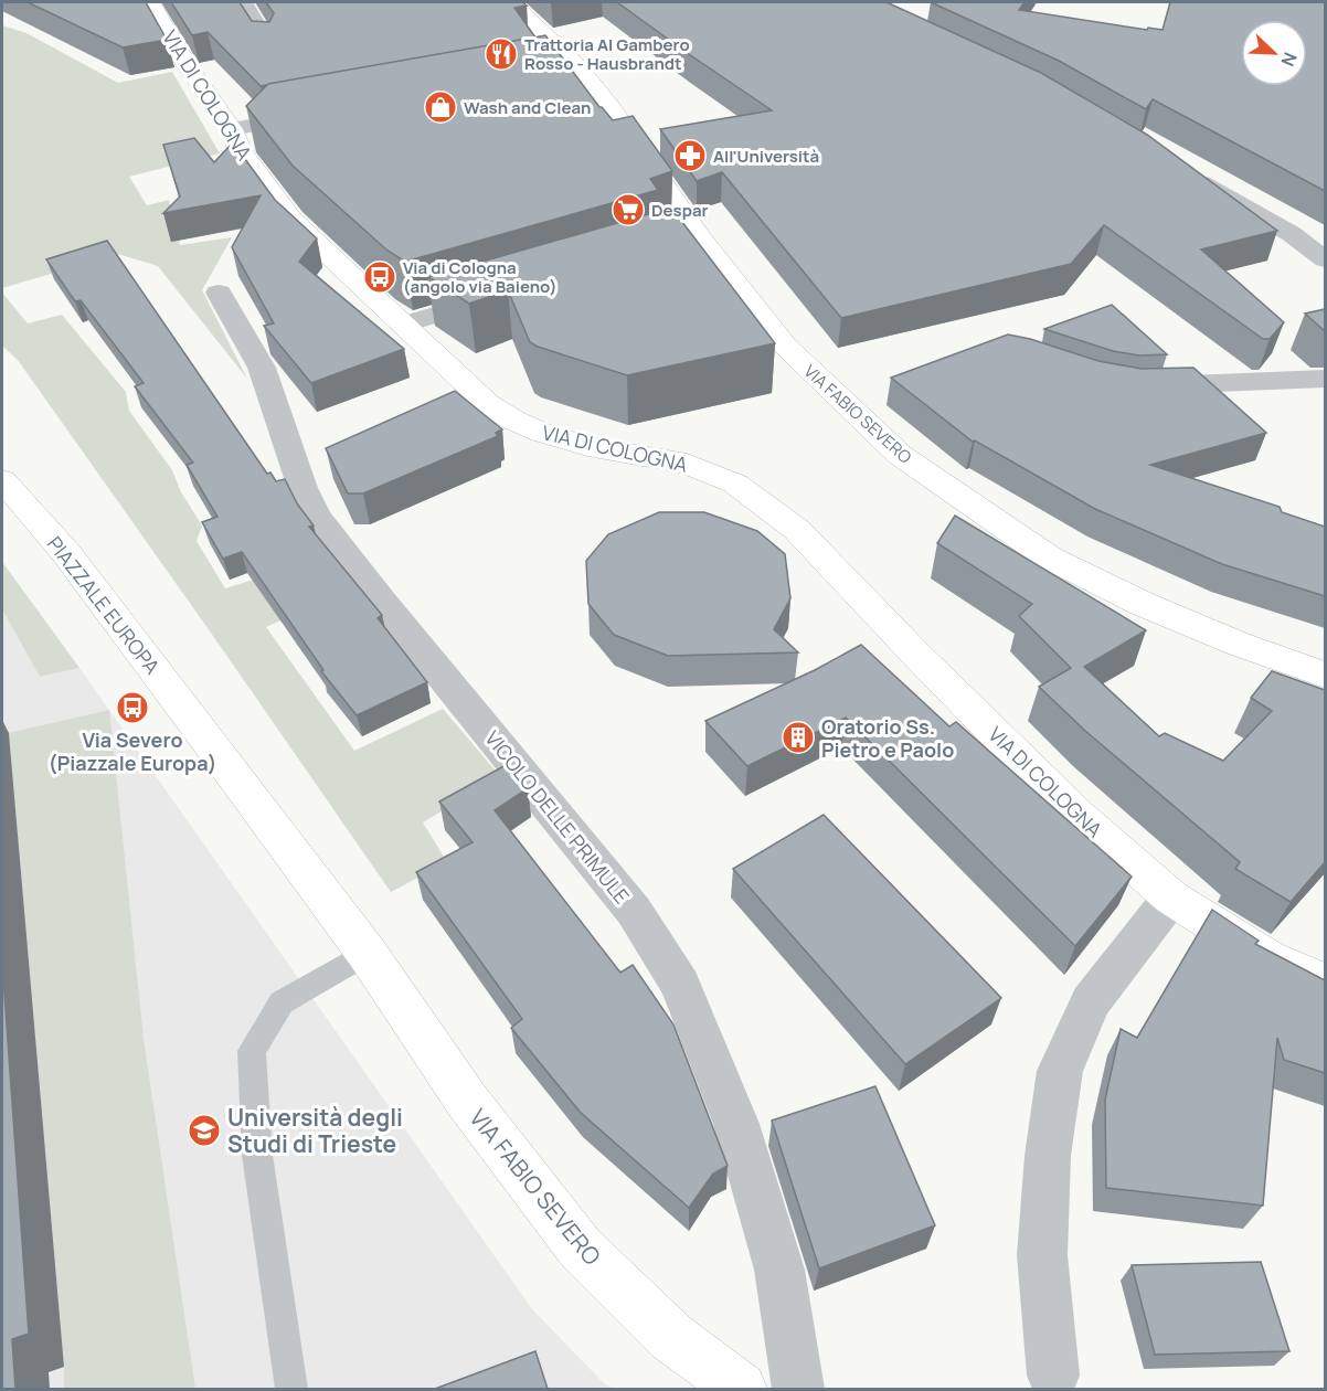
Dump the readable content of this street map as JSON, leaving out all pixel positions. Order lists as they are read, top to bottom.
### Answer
{
  "streets": {
    "main road": ["VIA DI COLOGNA", "VIA FABIO SEVERO", "PIAZZALE EUROPA"],
    "street": ["VICOLO DELLE PRIMULE"]
  },
  "crossings": [
    ["VIA FABIO SEVERO", "PIAZZALE EUROPA"]
  ],
  "places": {
    "restaurant": ["Trattoria Al Gambero Rosso - Hausbrandt"],
    "shop": ["Wash and Clean"],
    "pharmacy": ["All'Università"],
    "supermarket": ["Despar"],
    "bus stop": ["Via di Cologna (angolo via Baieno)", "Via Severo (Piazzale Europa)"],
    "building": ["Oratorio Ss. Pietro e Paolo"],
    "school or university": ["Università degli Studi di Trieste"]
  },
  "north": "bottom right"
}
